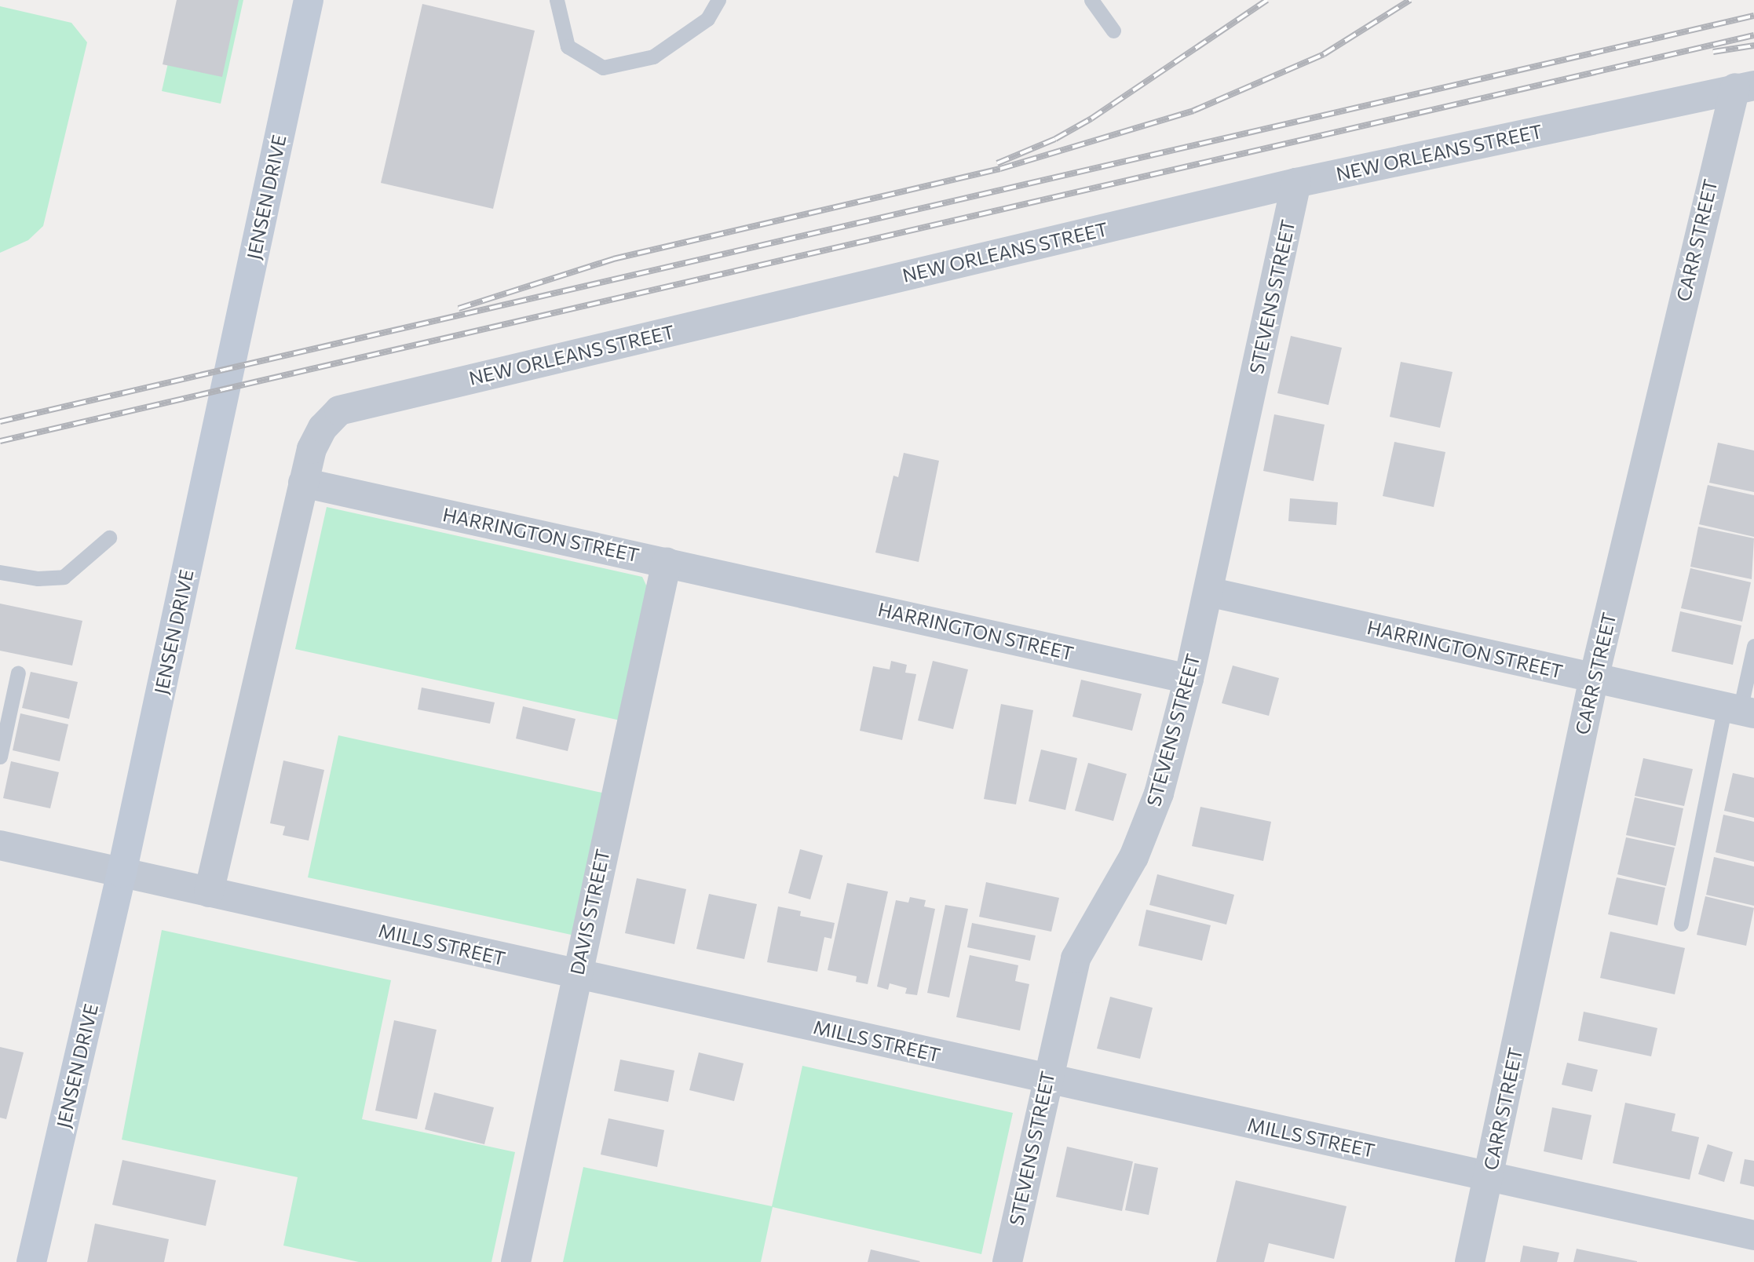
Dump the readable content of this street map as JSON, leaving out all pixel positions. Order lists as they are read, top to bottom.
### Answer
{
  "streets": {
    "main road": ["JENSEN DRIVE"],
    "street": [
      "NEW ORLEANS STREET",
      "CARR STREET",
      "STEVENS STREET",
      "HARRINGTON STREET",
      "DAVIS STREET",
      "MILLS STREET"
    ]
  },
  "crossings": [
    ["NEW ORLEANS STREET", "CARR STREET"],
    ["NEW ORLEANS STREET", "STEVENS STREET"],
    ["NEW ORLEANS STREET", "HARRINGTON STREET"],
    ["JENSEN DRIVE", "MILLS STREET"],
    ["CARR STREET", "HARRINGTON STREET"],
    ["CARR STREET", "MILLS STREET"],
    ["STEVENS STREET", "HARRINGTON STREET"],
    ["STEVENS STREET", "MILLS STREET"],
    ["HARRINGTON STREET", "DAVIS STREET"],
    ["DAVIS STREET", "MILLS STREET"]
  ]
}
